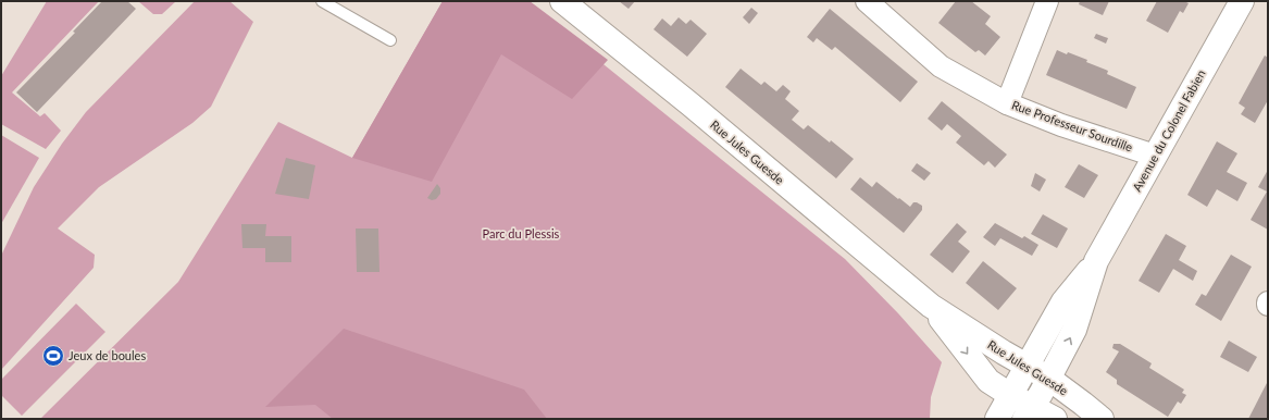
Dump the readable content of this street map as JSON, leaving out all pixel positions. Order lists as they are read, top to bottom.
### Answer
{
  "streets": {
    "street": ["Rue Professeur Sourdille", "Avenue du Colonel Fabien", "Rue Jules Guesde"]
  },
  "crossings": [
    ["Rue Professeur Sourdille", "Avenue du Colonel Fabien"],
    ["Avenue du Colonel Fabien", "Rue Jules Guesde"]
  ],
  "parks": ["Parc du Plessis"],
  "places": {
    "sports": ["Jeux de boules"]
  }
}
